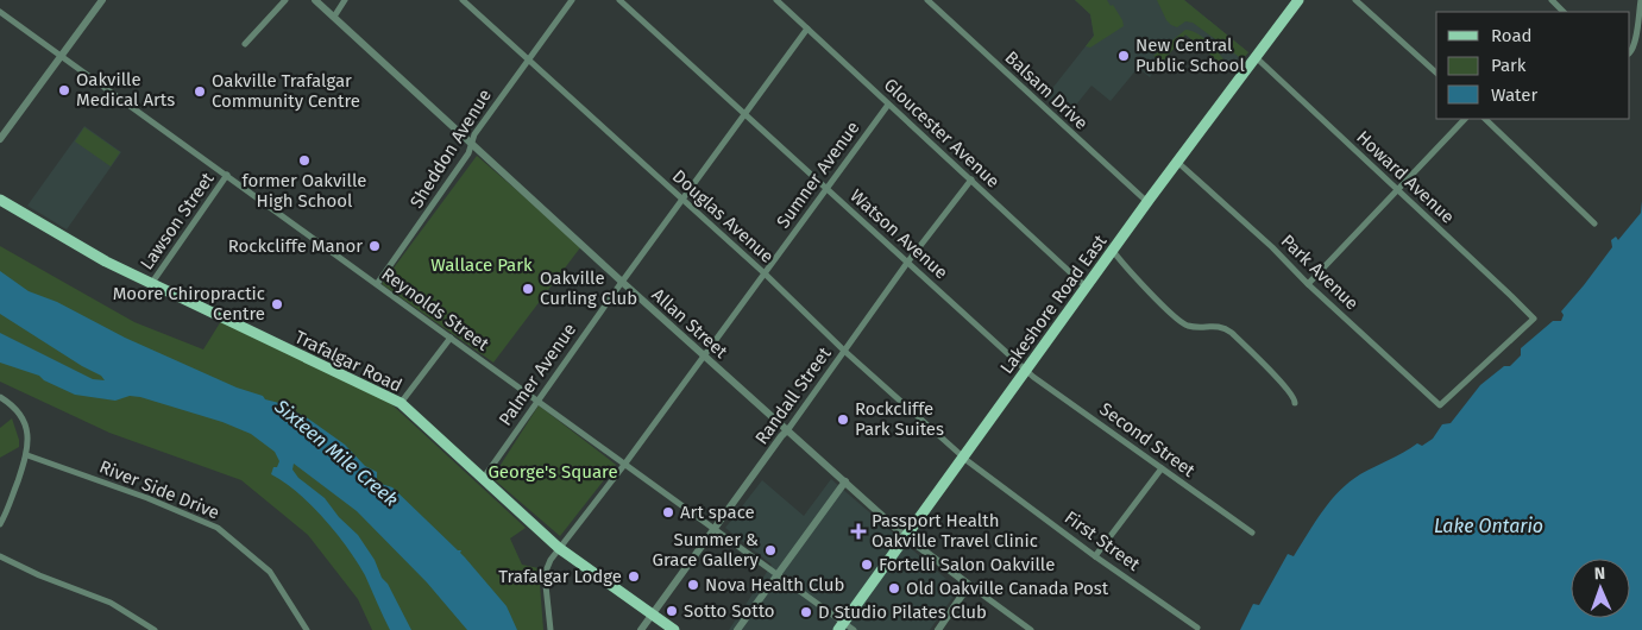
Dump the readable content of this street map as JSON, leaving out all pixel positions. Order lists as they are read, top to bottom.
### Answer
{
  "streets": {
    "main road": ["Lakeshore Road East", "Trafalgar Road"],
    "street": [
      "Balsam Drive",
      "Gloucester Avenue",
      "Sheddon Avenue",
      "Sumner Avenue",
      "Howard Avenue",
      "Douglas Avenue",
      "Lawson Street",
      "Watson Avenue",
      "Park Avenue",
      "Reynolds Street",
      "Allan Street",
      "Palmer Avenue",
      "Randall Street",
      "Second Street",
      "River Side Drive",
      "First Street"
    ]
  },
  "crossings": [
    ["Balsam Drive", "Lakeshore Road East"],
    ["Gloucester Avenue", "Sumner Avenue"],
    ["Gloucester Avenue", "Lakeshore Road East"],
    ["Gloucester Avenue", "Palmer Avenue"],
    ["Gloucester Avenue", "Randall Street"],
    ["Sheddon Avenue", "Douglas Avenue"],
    ["Sheddon Avenue", "Reynolds Street"],
    ["Sheddon Avenue", "Allan Street"],
    ["Sumner Avenue", "Douglas Avenue"],
    ["Sumner Avenue", "Watson Avenue"],
    ["Sumner Avenue", "Reynolds Street"],
    ["Sumner Avenue", "Allan Street"],
    ["Sumner Avenue", "Trafalgar Road"],
    ["Howard Avenue", "Park Avenue"],
    ["Howard Avenue", "Lakeshore Road East"],
    ["Douglas Avenue", "Lakeshore Road East"],
    ["Douglas Avenue", "Palmer Avenue"],
    ["Douglas Avenue", "Randall Street"],
    ["Douglas Avenue", "First Street"],
    ["Lawson Street", "Reynolds Street"],
    ["Lawson Street", "Trafalgar Road"],
    ["Watson Avenue", "Lakeshore Road East"],
    ["Watson Avenue", "Palmer Avenue"],
    ["Watson Avenue", "Randall Street"],
    ["Watson Avenue", "Second Street"],
    ["Park Avenue", "Lakeshore Road East"],
    ["Lakeshore Road East", "Reynolds Street"],
    ["Lakeshore Road East", "Allan Street"],
    ["Lakeshore Road East", "Second Street"],
    ["Lakeshore Road East", "First Street"],
    ["Reynolds Street", "Palmer Avenue"],
    ["Reynolds Street", "Randall Street"],
    ["Allan Street", "Palmer Avenue"],
    ["Allan Street", "Randall Street"],
    ["Trafalgar Road", "Palmer Avenue"],
    ["Trafalgar Road", "Randall Street"]
  ],
  "water": ["Sixteen Mile Creek", "Lake Ontario"],
  "parks": ["Wallace Park", "George's Square"],
  "places": {
    "other": [
      "New Central Public School",
      "Oakville Medical Arts",
      "Oakville Trafalgar Community Centre",
      "former Oakville High School",
      "Rockcliffe Manor",
      "Oakville Curling Club",
      "Moore Chiropractic Centre",
      "Rockcliffe Park Suites",
      "Art space",
      "Summer & Grace Gallery",
      "Fortelli Salon Oakville",
      "Trafalgar Lodge",
      "Nova Health Club",
      "Old Oakville Canada Post",
      "Sotto Sotto",
      "D Studio Pilates Club"
    ],
    "health": ["Passport Health Oakville Travel Clinic"]
  },
  "legend": ["Road", "Park", "Water"],
  "north": "top"
}
